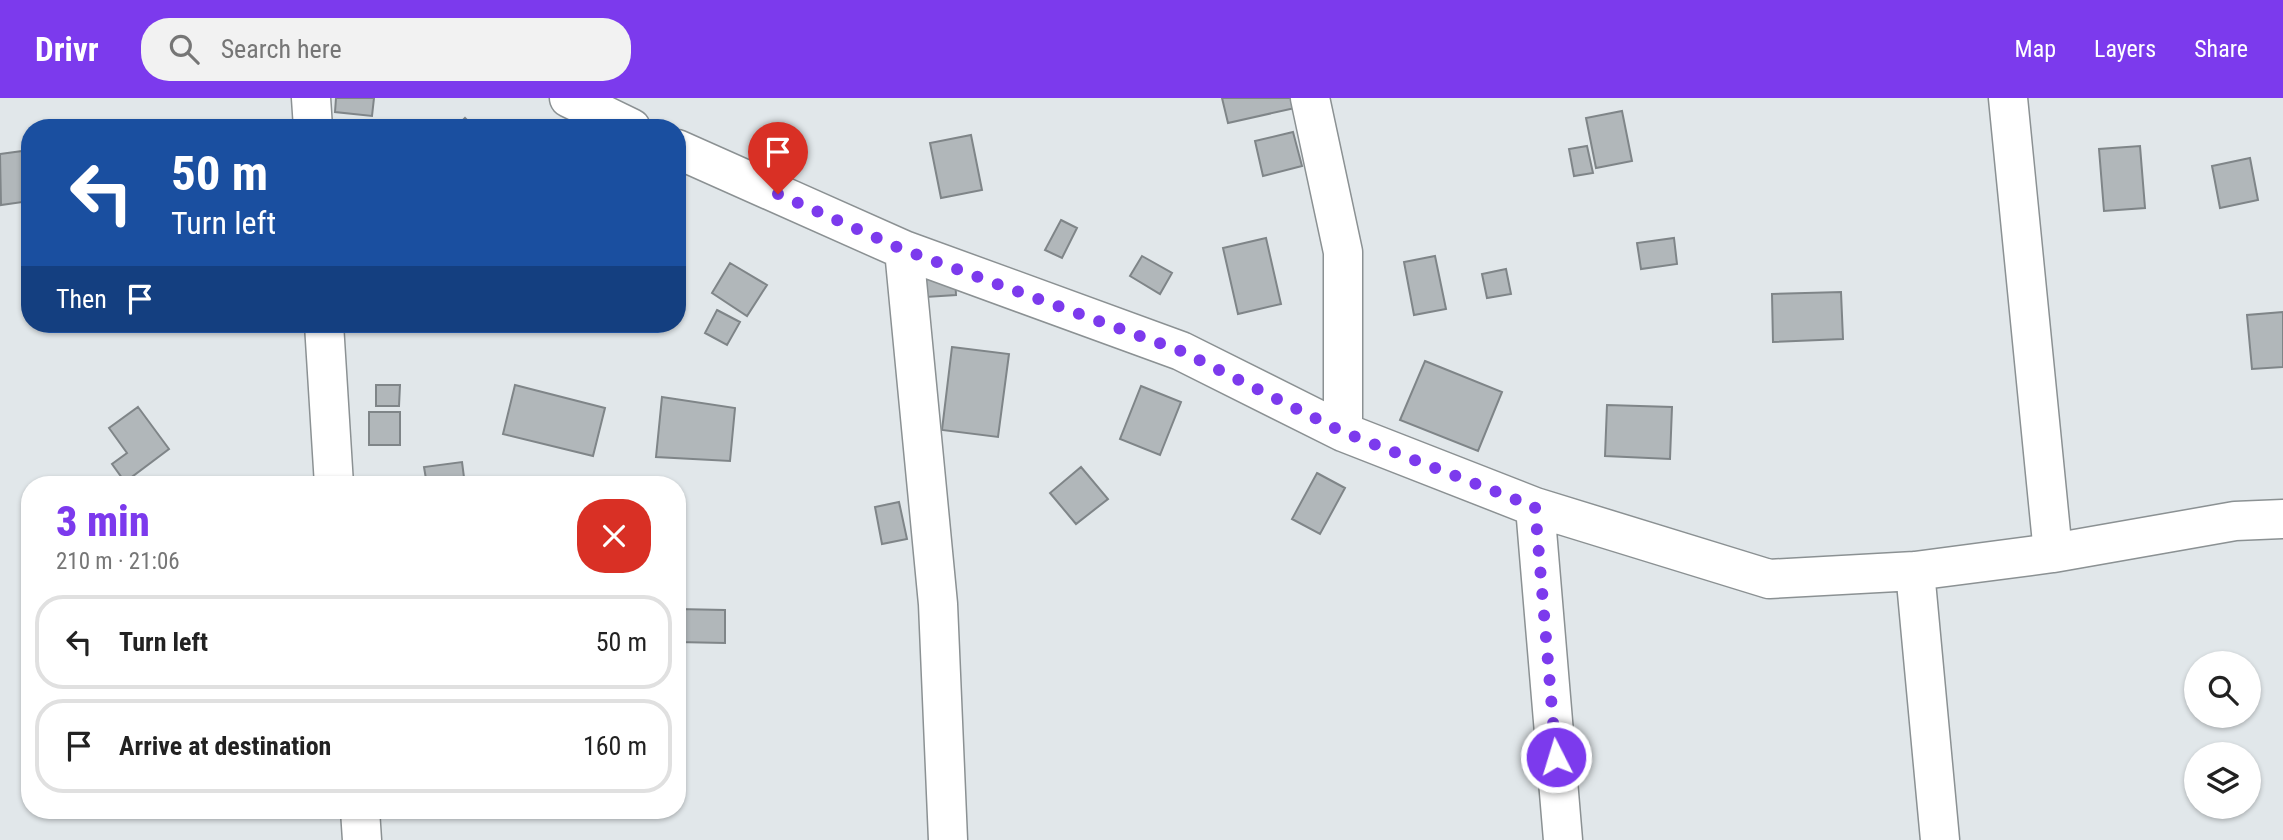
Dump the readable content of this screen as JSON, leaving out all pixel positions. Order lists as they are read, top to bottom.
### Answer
{
  "page": {
    "header": "Drivr",
    "search": "Search here",
    "nav": ["Map", "Layers", "Share"],
    "turn": ["50 m", "Turn left"],
    "then": "Then",
    "heading": ["3 min", "210 m · 21:06"],
    "list": [
      {
        "name": "Turn left",
        "value": "50 m"
      },
      {
        "name": "Arrive at destination",
        "value": "160 m"
      }
    ]
  }
}
